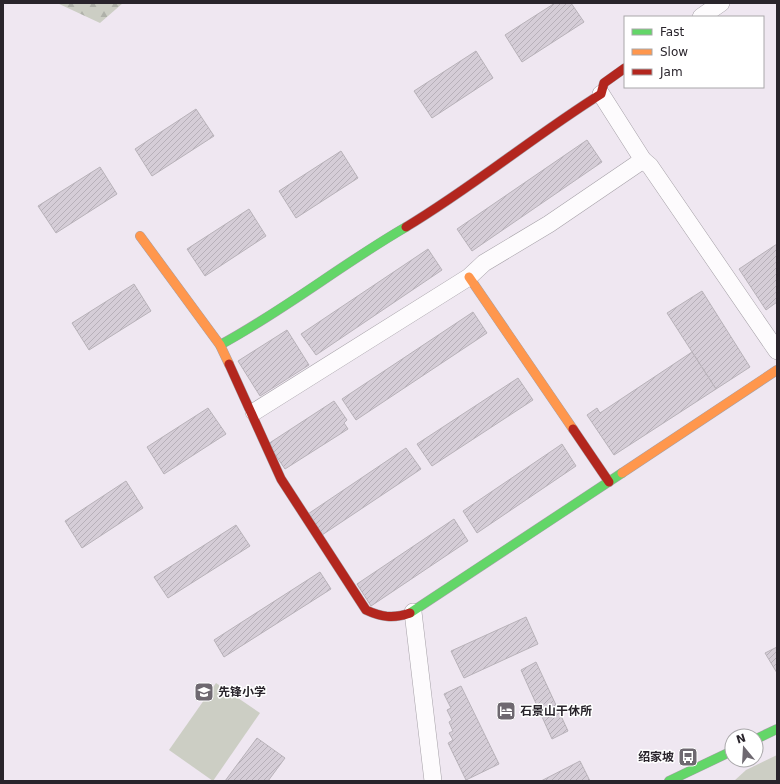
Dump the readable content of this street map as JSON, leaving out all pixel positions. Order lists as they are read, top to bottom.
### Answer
{
  "places": {
    "school or university": ["先锋小学"],
    "hotel": ["石景山干休所"],
    "bus stop": ["绍家坡"]
  },
  "legend": ["Fast", "Slow", "Jam"],
  "north": "top"
}
